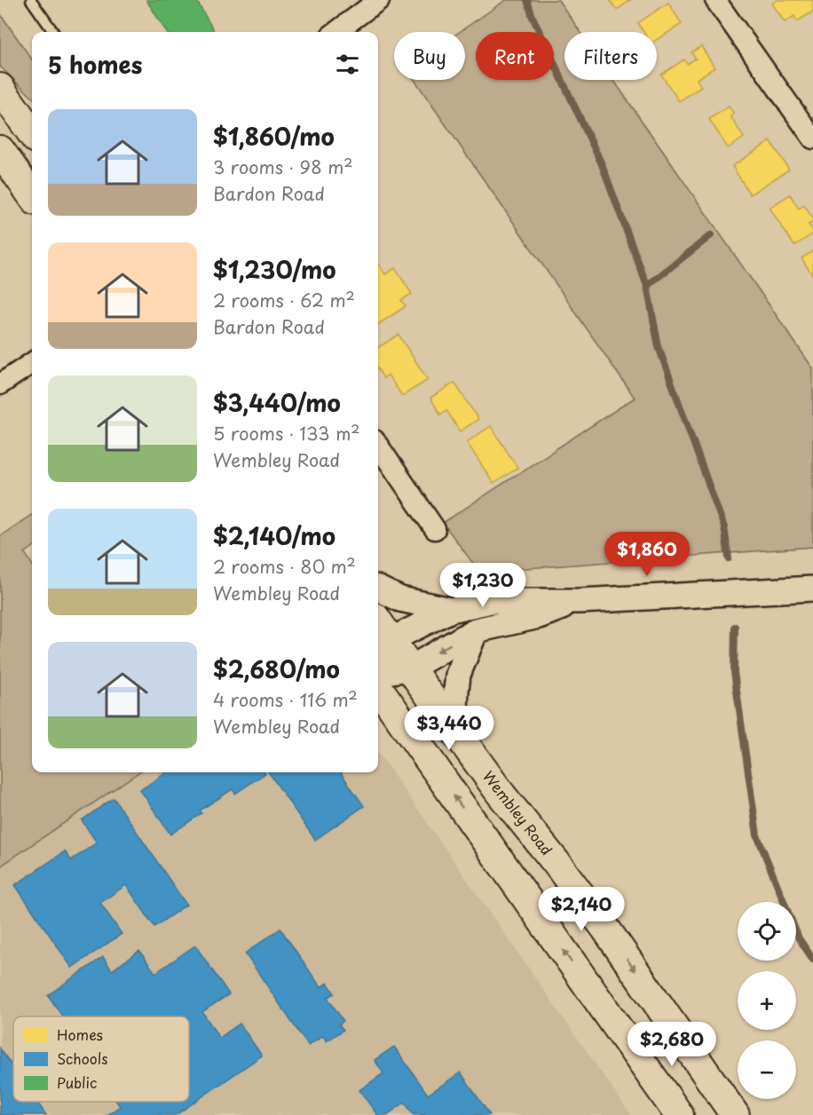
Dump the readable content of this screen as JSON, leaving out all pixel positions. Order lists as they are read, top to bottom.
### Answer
{
  "streets": {
    "main road": ["Wembley Road"]
  },
  "legend": ["Homes", "Schools", "Public"],
  "page": {
    "chip": ["Buy", "Rent", "Filters"],
    "heading": "5 homes",
    "list": [
      {
        "name": "$1,860/mo",
        "note": "3 rooms · 98 m² · Bardon Road"
      },
      {
        "name": "$1,230/mo",
        "note": "2 rooms · 62 m² · Bardon Road"
      },
      {
        "name": "$3,440/mo",
        "note": "5 rooms · 133 m² · Wembley Road"
      },
      {
        "name": "$2,140/mo",
        "note": "2 rooms · 80 m² · Wembley Road"
      },
      {
        "name": "$2,680/mo",
        "note": "4 rooms · 116 m² · Wembley Road"
      }
    ],
    "price": [
      "$1,860",
      "$1,230",
      "$3,440",
      "$2,140",
      "$2,680"
    ],
    "map_buttons": ["+", "−"]
  }
}
